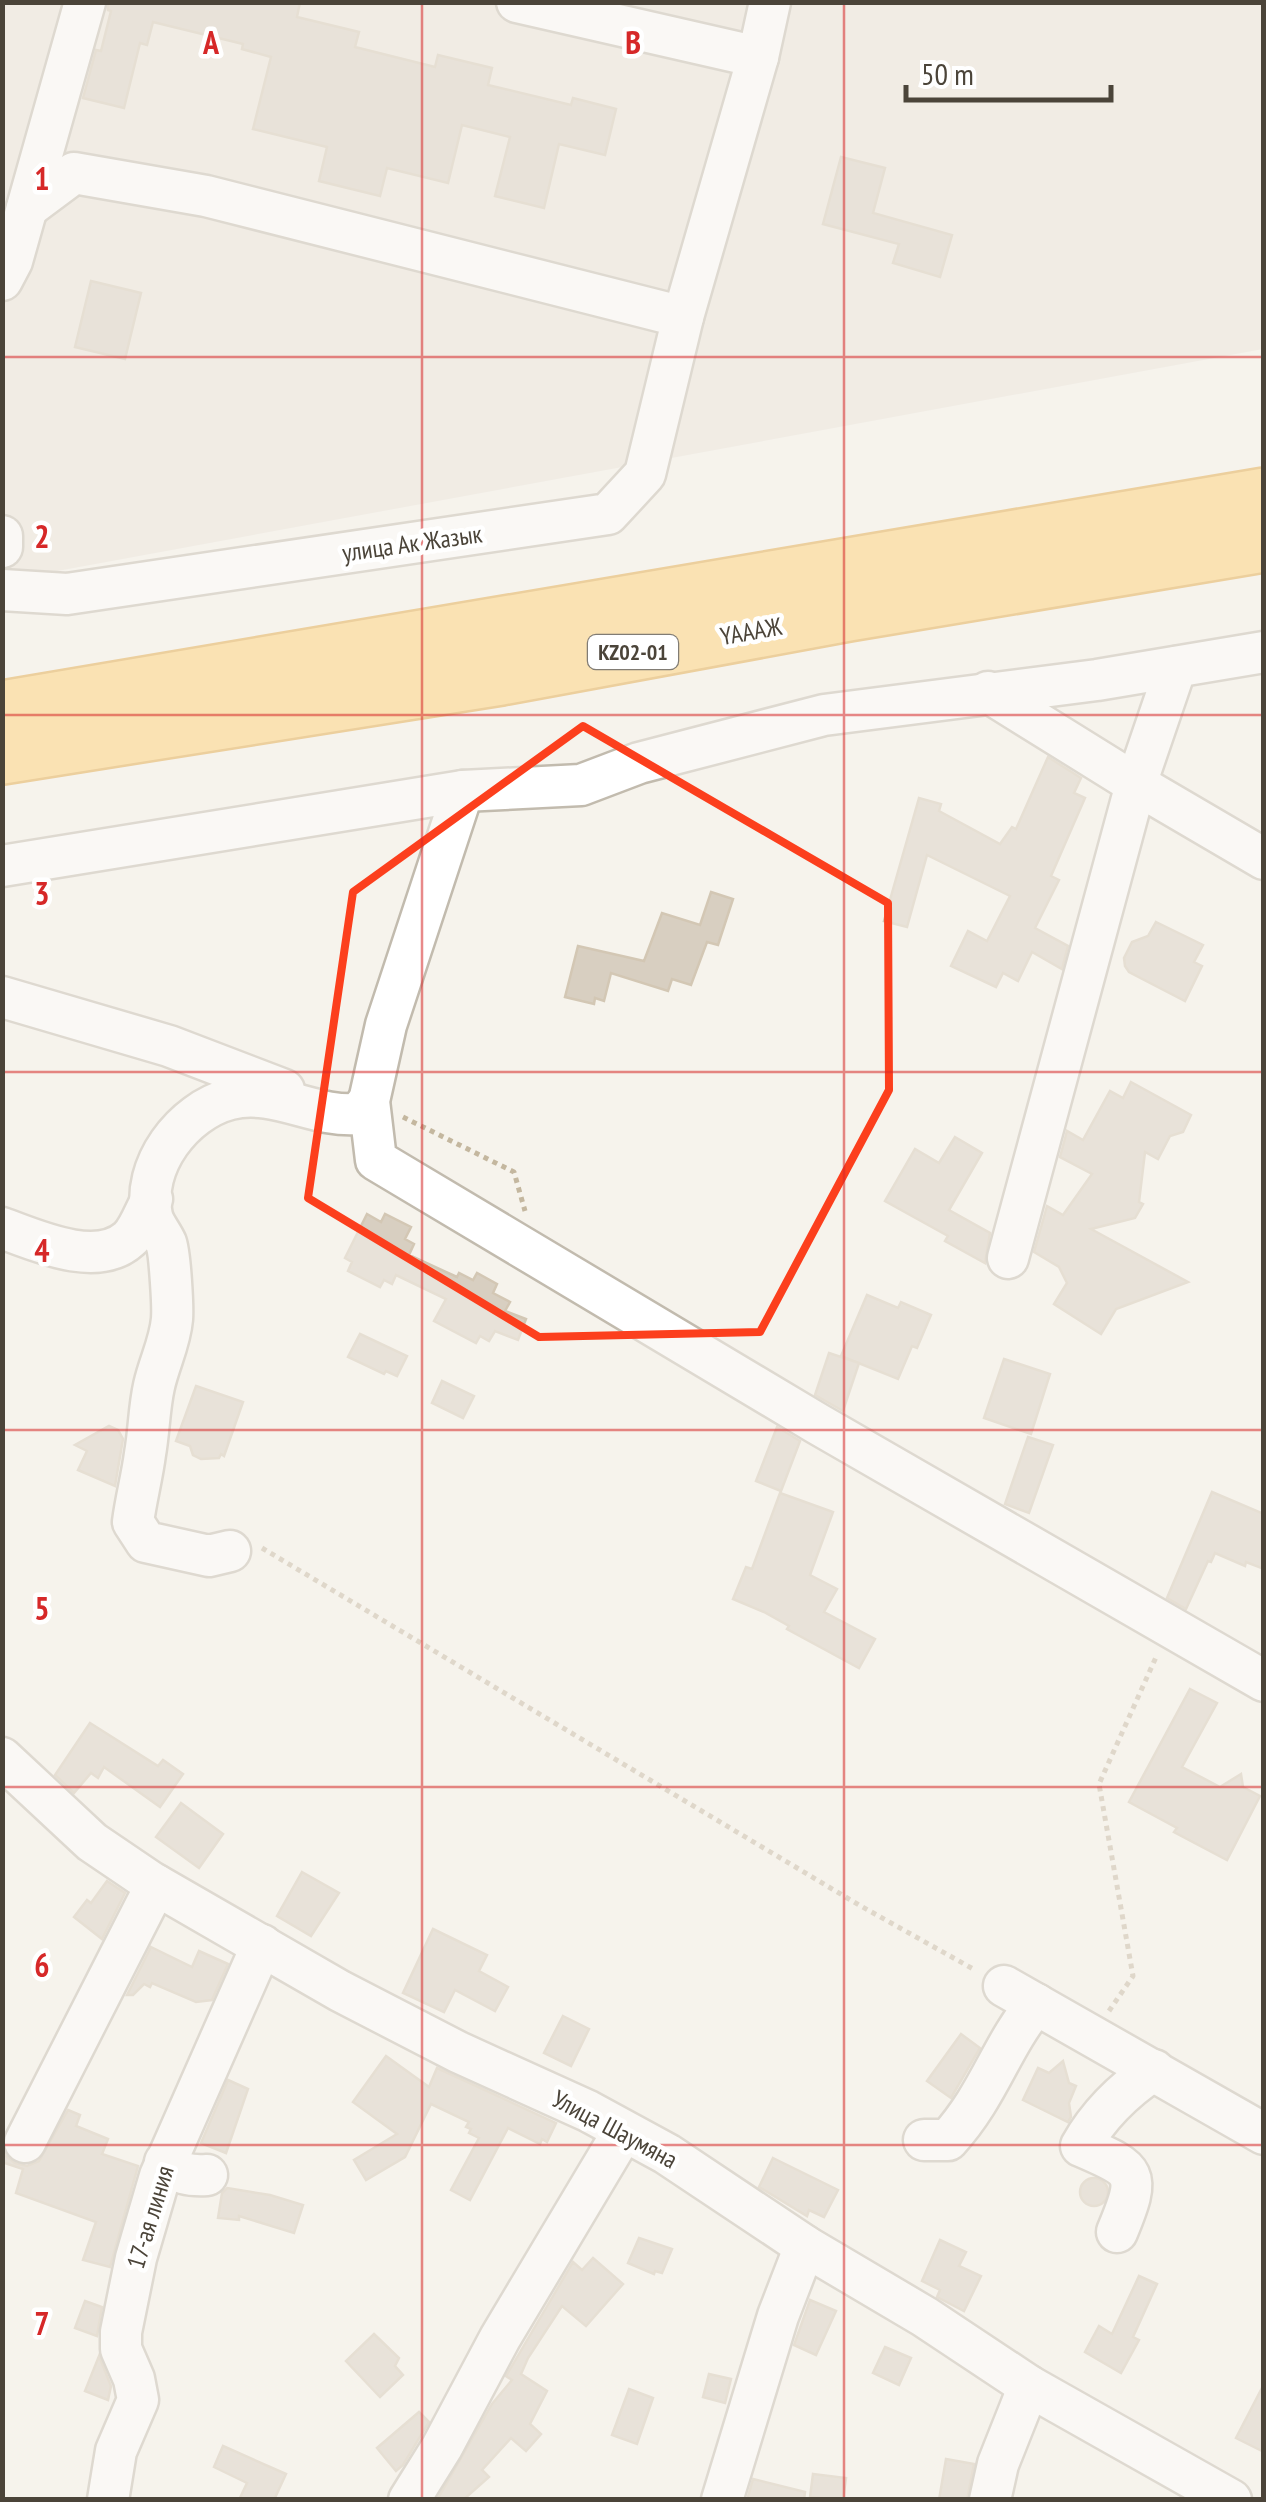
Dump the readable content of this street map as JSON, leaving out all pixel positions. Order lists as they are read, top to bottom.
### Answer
{
  "streets": {
    "highway": ["ҮАААЖ", "KZ02-01"],
    "street": ["улица Ак Жазык", "Улица Шаумяна", "17-ая линия"]
  },
  "crossings": [
    ["Улица Шаумяна", "17-ая линия"]
  ],
  "scale_bar": "50 m",
  "grid": {
    "columns": ["A", "B"],
    "rows": [
      "1",
      "2",
      "3",
      "4",
      "5",
      "6",
      "7"
    ]
  }
}
